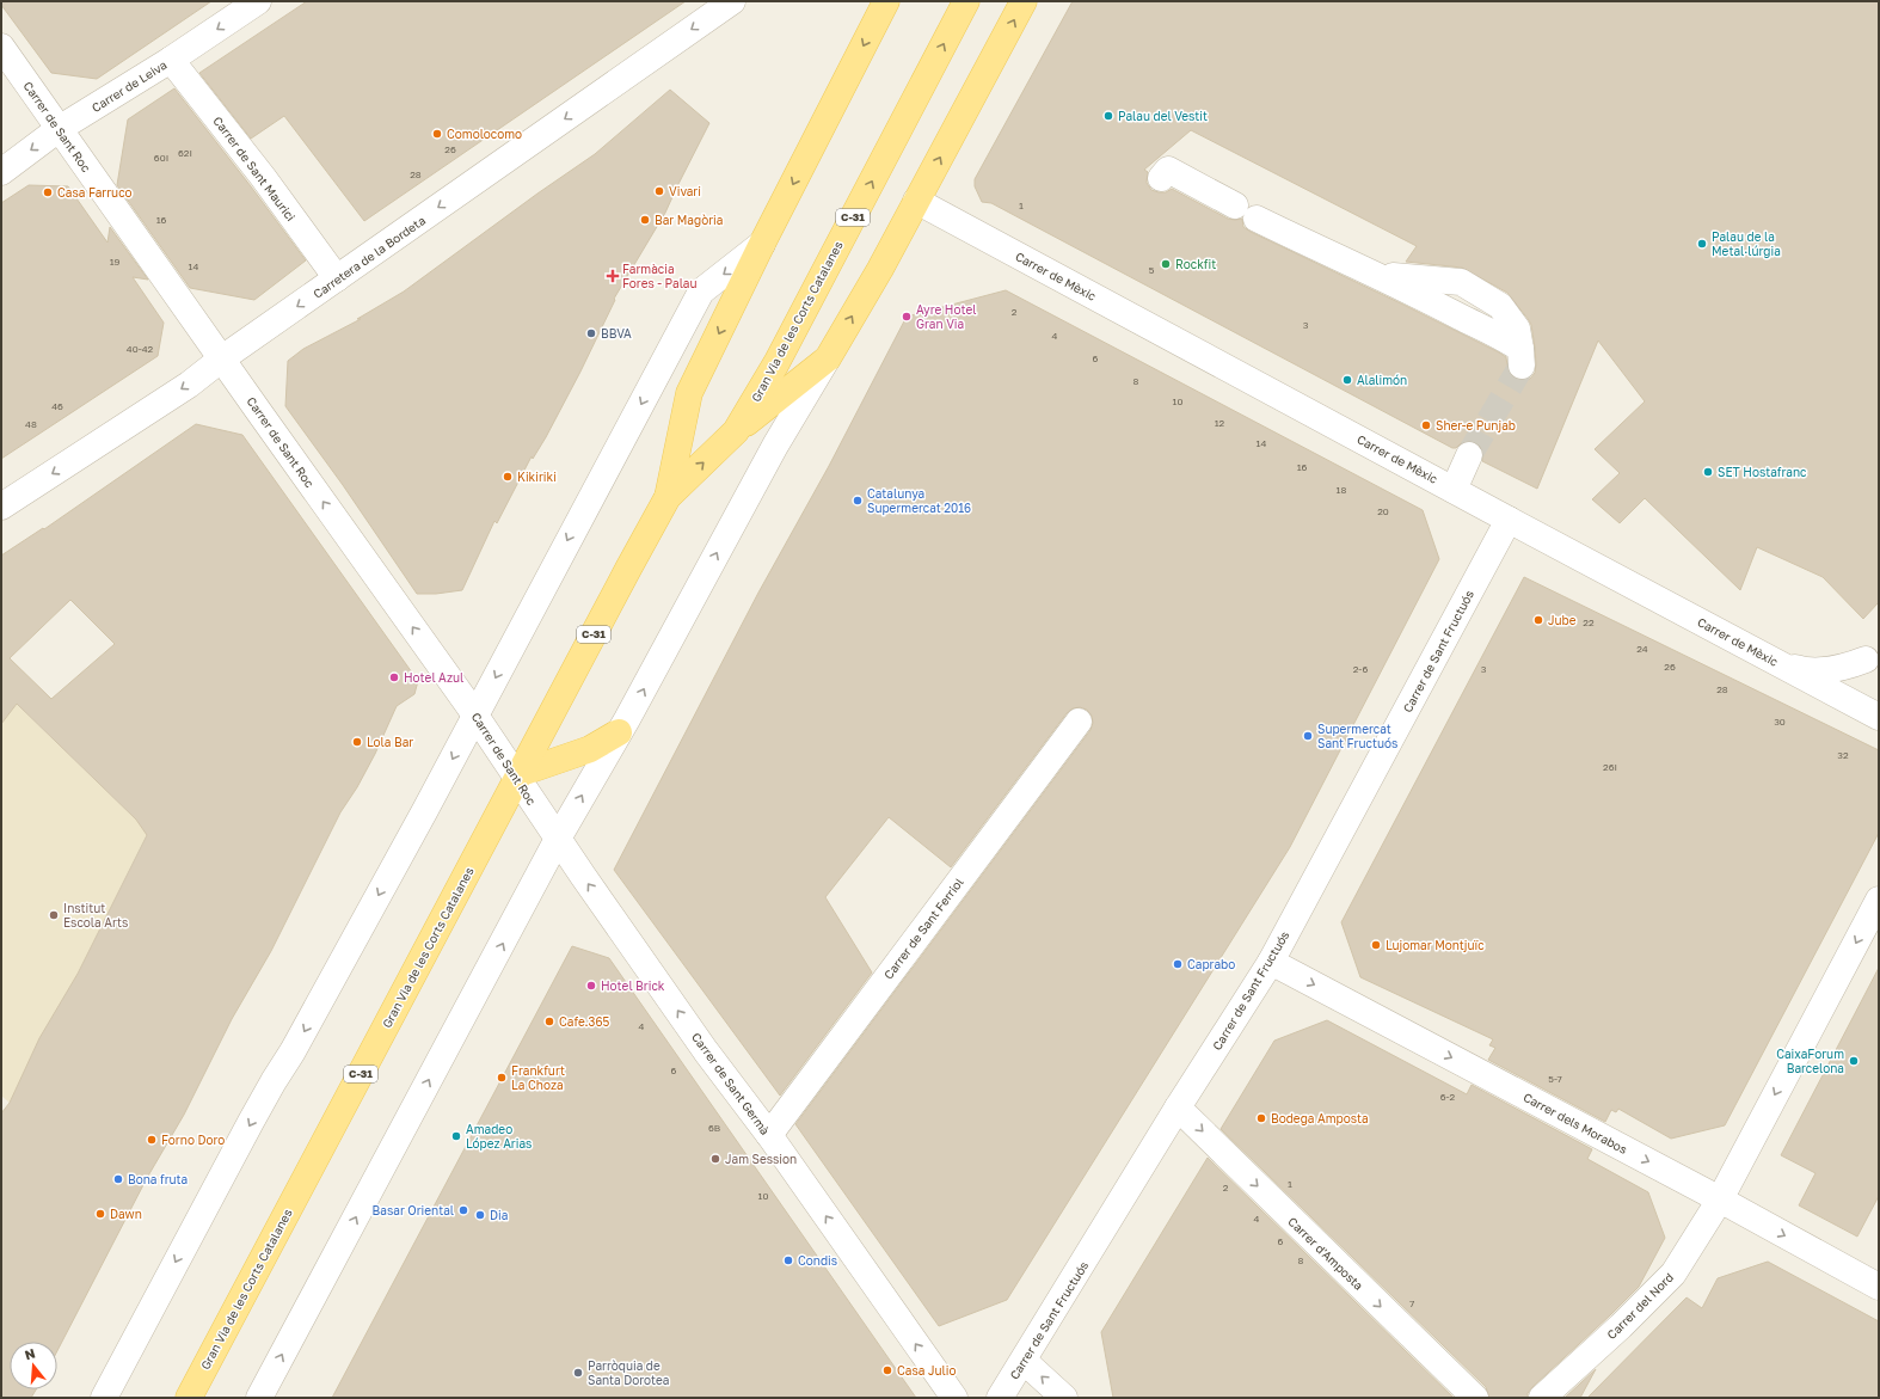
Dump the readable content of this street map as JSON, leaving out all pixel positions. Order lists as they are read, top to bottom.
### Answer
{
  "streets": {
    "main road": ["C-31", "Gran Via de les Corts Catalanes"],
    "street": [
      "Carrer de Leiva",
      "Carrer de Sant Roc",
      "Carrer de Sant Maurici",
      "Carretera de la Bordeta",
      "Carrer de Mèxic",
      "Carrer de Sant Fructuós",
      "Carrer de Sant Ferriol",
      "Carrer de Sant Germà",
      "Carrer dels Morabos",
      "Carrer d'Amposta",
      "Carrer del Nord"
    ]
  },
  "crossings": [
    ["Carrer de Leiva", "Carrer de Sant Roc"],
    ["Carrer de Leiva", "Carrer de Sant Maurici"],
    ["Carrer de Sant Roc", "Carretera de la Bordeta"],
    ["Carrer de Sant Roc", "Gran Via de les Corts Catalanes"],
    ["Carrer de Sant Roc", "Carrer de Sant Germà"],
    ["Carrer de Sant Maurici", "Carretera de la Bordeta"],
    ["Carrer de Mèxic", "Carrer de Sant Fructuós"],
    ["Carrer de Sant Fructuós", "Carrer dels Morabos"],
    ["Carrer de Sant Fructuós", "Carrer d'Amposta"],
    ["Carrer de Sant Ferriol", "Carrer de Sant Germà"],
    ["Carrer dels Morabos", "Carrer del Nord"]
  ],
  "one_way": [
    "Carrer de Leiva",
    "Carrer de Sant Roc",
    "Carretera de la Bordeta",
    "Carrer de Sant Germà",
    "Carrer dels Morabos",
    "Carrer d'Amposta",
    "Carrer del Nord"
  ],
  "places": {
    "other": [
      "Palau del Vestit",
      "Comolocomo",
      "Vivari",
      "Casa Farruco",
      "Bar Magòria",
      "Palau de la Metal·lúrgia",
      "Rockfit",
      "Ayre Hotel Gran Via",
      "BBVA",
      "Alalimón",
      "Sher-e Punjab",
      "SET Hostafranc",
      "Kikiriki",
      "Catalunya Supermercat 2016",
      "Jube",
      "Hotel Azul",
      "Supermercat Sant Fructuós",
      "Lola Bar",
      "Institut Escola Arts",
      "Lujomar Montjuïc",
      "Caprabo",
      "Hotel Brick",
      "Cafe.365",
      "CaixaForum Barcelona",
      "Frankfurt La Choza",
      "Bodega Amposta",
      "Amadeo López Arias",
      "Forno Doro",
      "Jam Session",
      "Bona fruta",
      "Basar Oriental",
      "Dawn",
      "Dia",
      "Condis",
      "Casa Julio",
      "Parròquia de Santa Dorotea"
    ],
    "health": ["Farmàcia Fores - Palau"]
  },
  "house_numbers": [
    "26",
    "62I",
    "60I",
    "28",
    "1",
    "16",
    "19",
    "14",
    "5",
    "2",
    "3",
    "4",
    "40-42",
    "6",
    "8",
    "10",
    "46",
    "12",
    "48",
    "14",
    "16",
    "18",
    "20",
    "22",
    "24",
    "26",
    "2-6",
    "3",
    "28",
    "30",
    "32",
    "26I",
    "4",
    "6",
    "5-7",
    "6-2",
    "6B",
    "1",
    "2",
    "10",
    "4",
    "6",
    "8",
    "7"
  ],
  "north": "top"
}
